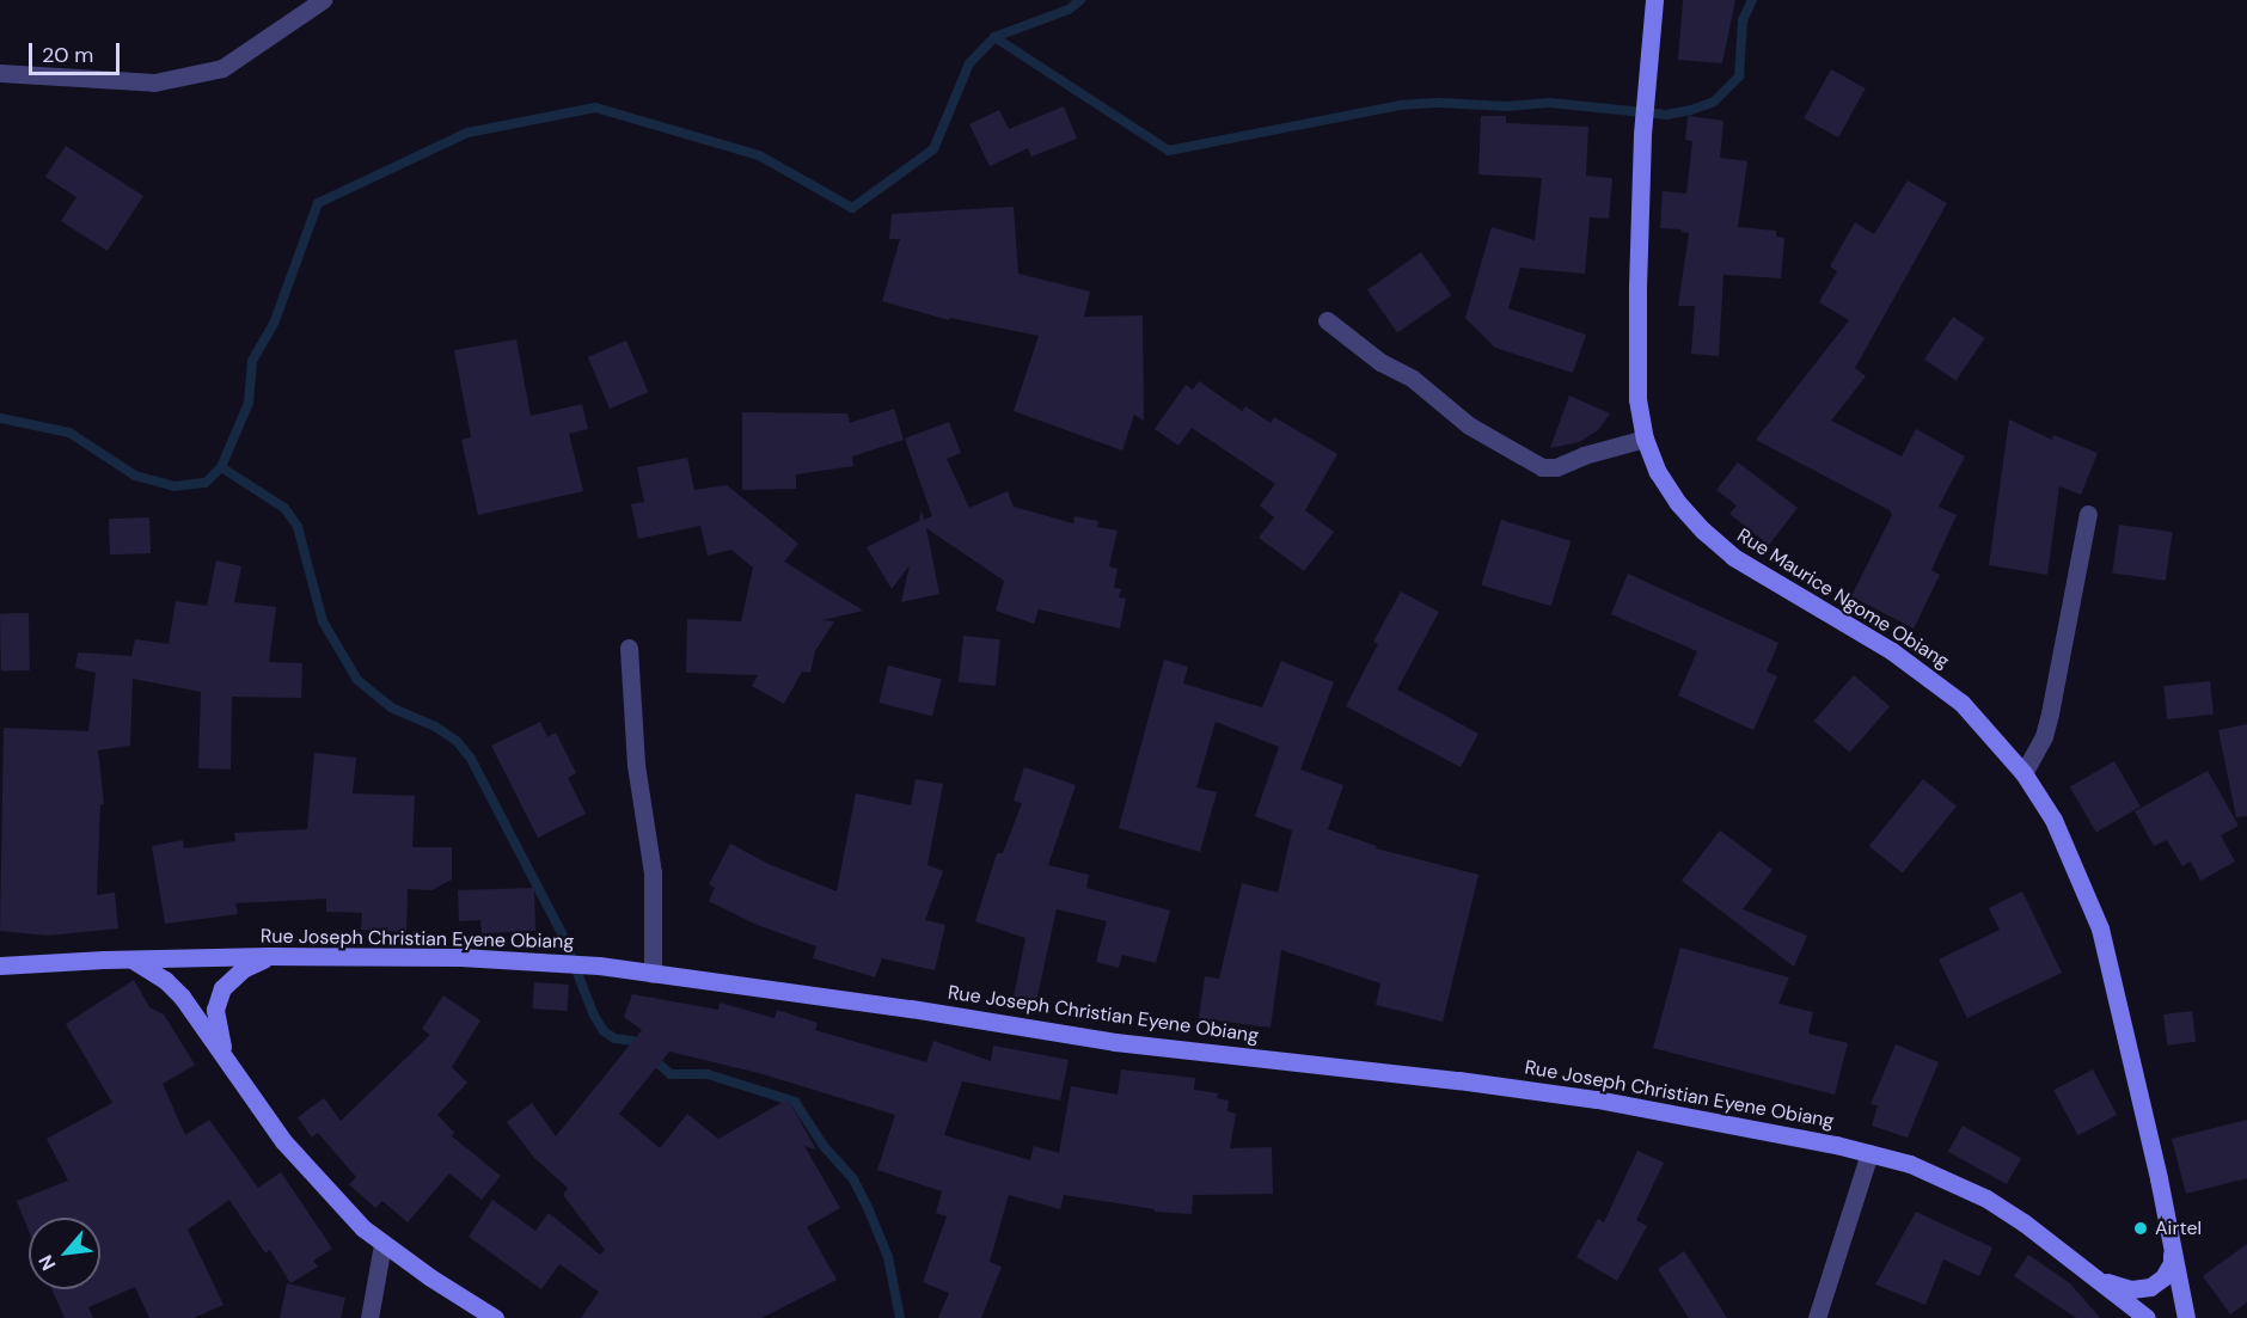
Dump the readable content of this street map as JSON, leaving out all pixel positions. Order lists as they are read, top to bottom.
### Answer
{
  "streets": {
    "street": ["Rue Maurice Ngome Obiang", "Rue Joseph Christian Eyene Obiang"]
  },
  "places": ["Airtel"],
  "scale_bar": "20 m",
  "north": "bottom left"
}
